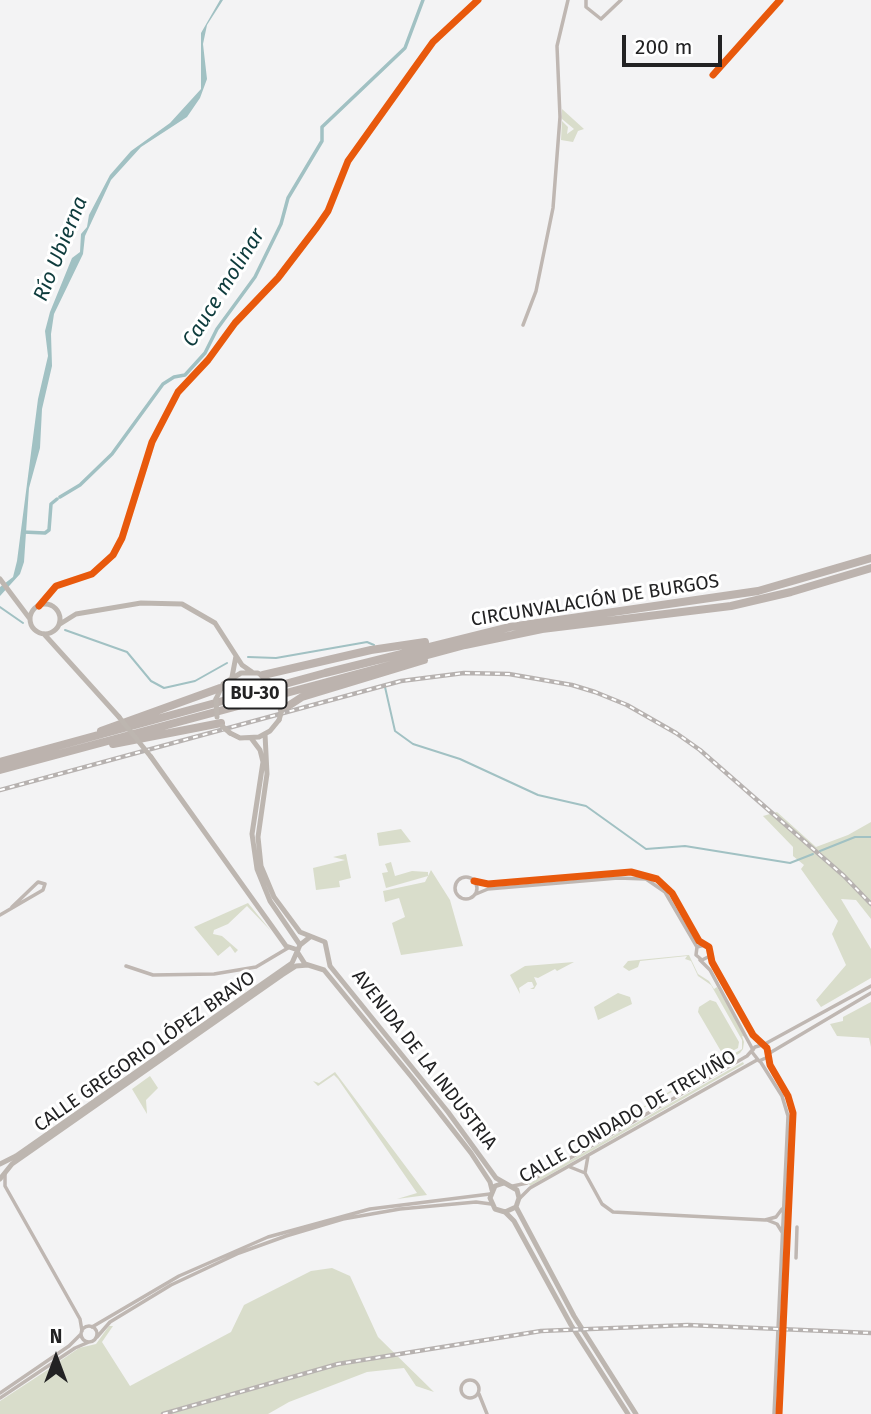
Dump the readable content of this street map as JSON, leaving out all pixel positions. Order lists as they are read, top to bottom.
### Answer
{
  "streets": {
    "highway": ["CIRCUNVALACIÓN DE BURGOS", "BU-30"],
    "main road": ["CALLE GREGORIO LÓPEZ BRAVO", "AVENIDA DE LA INDUSTRIA"],
    "street": ["CALLE CONDADO DE TREVIÑO"]
  },
  "crossings": [
    ["CALLE GREGORIO LÓPEZ BRAVO", "AVENIDA DE LA INDUSTRIA"],
    ["AVENIDA DE LA INDUSTRIA", "CALLE CONDADO DE TREVIÑO"]
  ],
  "water": ["Río Ubierna", "Cauce molinar"],
  "scale_bar": "200 m",
  "north": "top"
}
